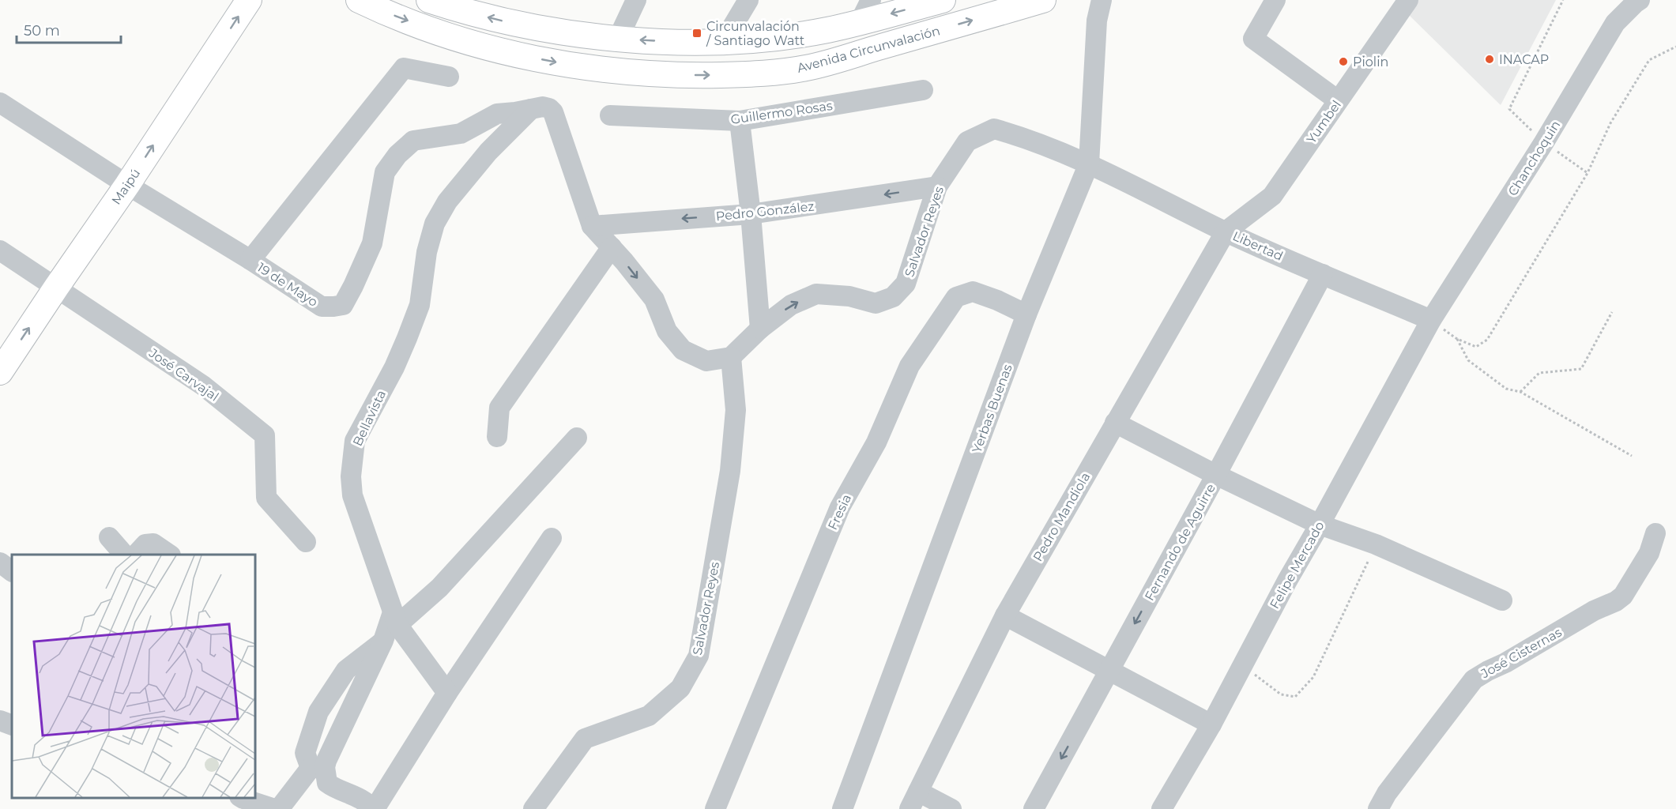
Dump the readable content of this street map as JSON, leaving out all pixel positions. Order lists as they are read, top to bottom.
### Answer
{
  "streets": {
    "main road": ["Avenida Circunvalación", "Maipú"],
    "street": [
      "Guillermo Rosas",
      "Yumbel",
      "Chanchoquin",
      "Pedro González",
      "Salvador Reyes",
      "Libertad",
      "19 de Mayo",
      "José Carvajal",
      "Yerbas Buenas",
      "Bellavista",
      "Fresia",
      "Pedro Mandiola",
      "Fernando de Aguirre",
      "Felipe Mercado",
      "José Cisternas"
    ]
  },
  "crossings": [
    ["Yumbel", "Libertad"],
    ["Yumbel", "Pedro Mandiola"],
    ["Chanchoquin", "Libertad"],
    ["Chanchoquin", "Felipe Mercado"],
    ["Maipú", "19 de Mayo"],
    ["Maipú", "José Carvajal"],
    ["Pedro González", "Salvador Reyes"],
    ["Salvador Reyes", "Libertad"],
    ["Salvador Reyes", "Yerbas Buenas"],
    ["Libertad", "Yerbas Buenas"],
    ["Libertad", "Pedro Mandiola"],
    ["Libertad", "Fernando de Aguirre"],
    ["Libertad", "Felipe Mercado"],
    ["19 de Mayo", "Bellavista"],
    ["Yerbas Buenas", "Fresia"]
  ],
  "one_way": ["Maipú", "Pedro González", "Fernando de Aguirre"],
  "places": {
    "transit": ["Circunvalación / Santiago Watt"],
    "other": ["INACAP", "Piolin"]
  },
  "scale_bar": "50 m"
}
